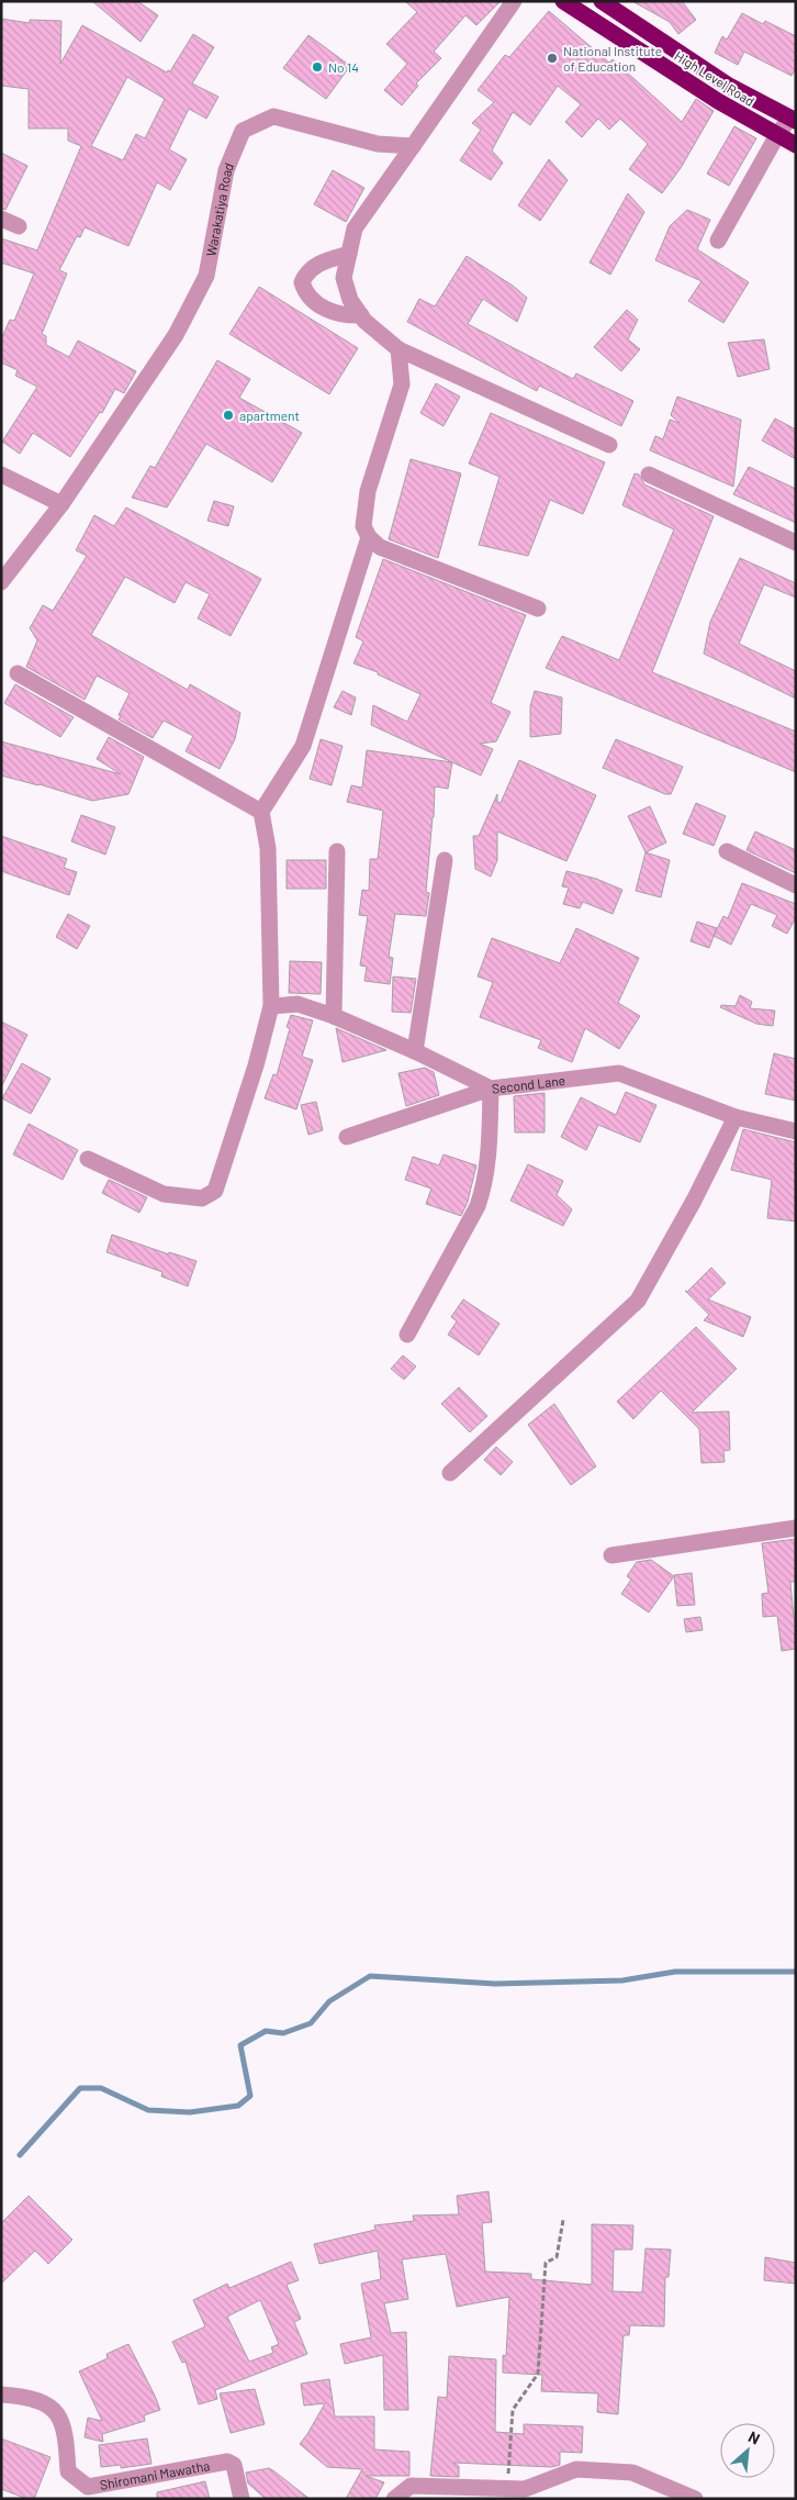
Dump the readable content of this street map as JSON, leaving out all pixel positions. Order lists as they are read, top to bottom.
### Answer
{
  "streets": {
    "highway": ["High Level Road"],
    "street": ["Warakatiya Road", "Second Lane", "Shiromani Mawatha"]
  },
  "places": ["National Institute of Education", "No 14", "apartment"],
  "north": "top right"
}
